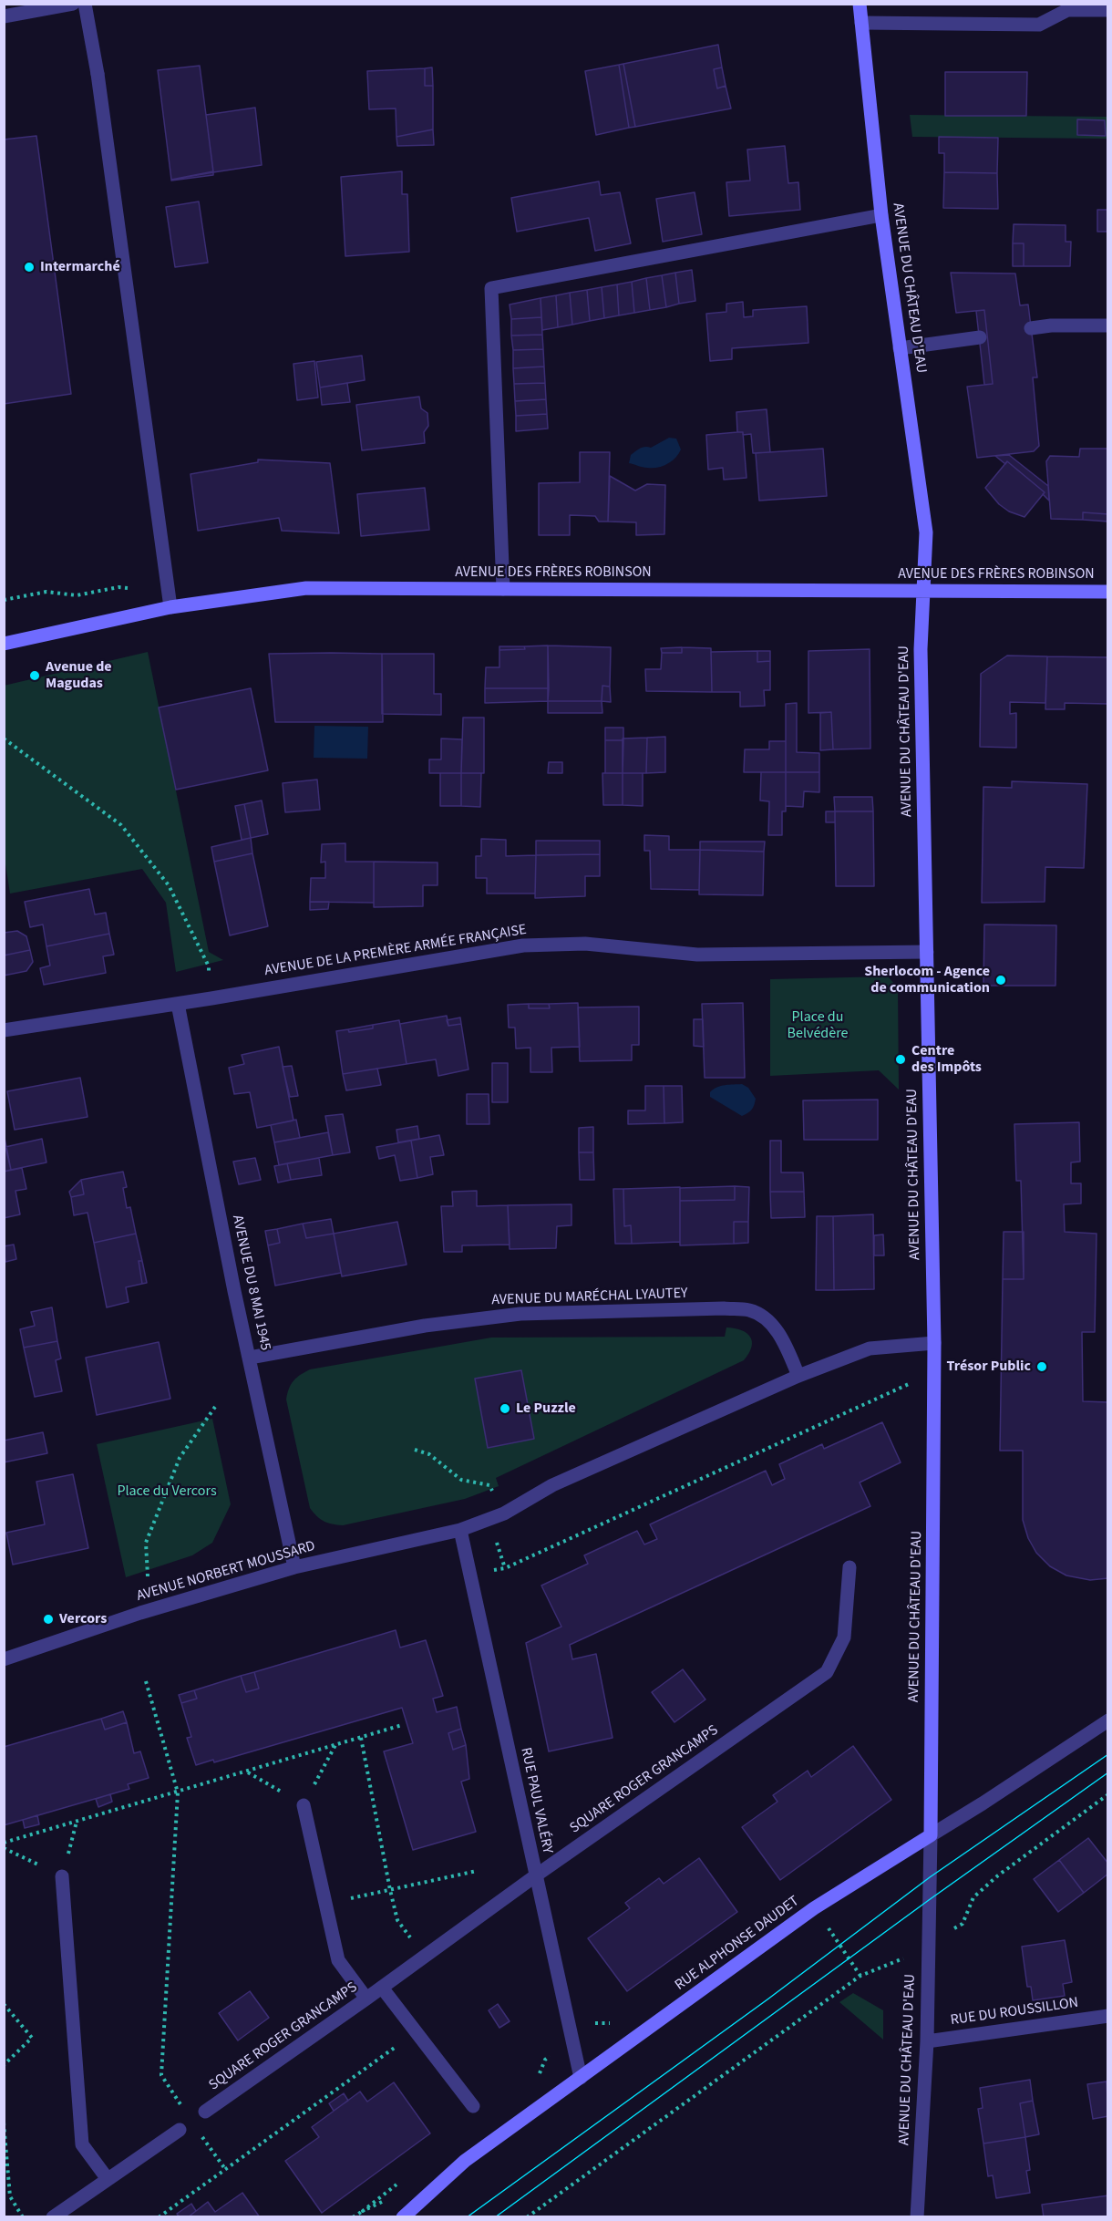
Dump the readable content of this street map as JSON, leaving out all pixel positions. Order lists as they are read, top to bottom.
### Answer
{
  "streets": {
    "street": [
      "AVENUE DU CHÂTEAU D'EAU",
      "AVENUE DES FRÈRES ROBINSON",
      "AVENUE DE LA PREMÈRE ARMÉE FRANÇAISE",
      "AVENUE DU 8 MAI 1945",
      "AVENUE DU MARÉCHAL LYAUTEY",
      "AVENUE NORBERT MOUSSARD",
      "SQUARE ROGER GRANCAMPS",
      "RUE PAUL VALÉRY",
      "RUE ALPHONSE DAUDET",
      "RUE DU ROUSSILLON"
    ]
  },
  "crossings": [
    ["AVENUE DU CHÂTEAU D'EAU", "AVENUE DES FRÈRES ROBINSON"],
    ["AVENUE DU CHÂTEAU D'EAU", "AVENUE DE LA PREMÈRE ARMÉE FRANÇAISE"],
    ["AVENUE DU CHÂTEAU D'EAU", "RUE ALPHONSE DAUDET"],
    ["AVENUE DU CHÂTEAU D'EAU", "RUE DU ROUSSILLON"],
    ["AVENUE DE LA PREMÈRE ARMÉE FRANÇAISE", "AVENUE DU 8 MAI 1945"],
    ["AVENUE DU 8 MAI 1945", "AVENUE DU MARÉCHAL LYAUTEY"],
    ["AVENUE DU 8 MAI 1945", "AVENUE NORBERT MOUSSARD"],
    ["AVENUE NORBERT MOUSSARD", "RUE PAUL VALÉRY"],
    ["SQUARE ROGER GRANCAMPS", "RUE PAUL VALÉRY"],
    ["RUE PAUL VALÉRY", "RUE ALPHONSE DAUDET"]
  ],
  "parks": ["Place du Belvédère", "Place du Vercors"],
  "places": [
    "Intermarché",
    "Avenue de Magudas",
    "Sherlocom - Agence de communication",
    "Centre des Impôts",
    "Trésor Public",
    "Le Puzzle",
    "Vercors"
  ]
}
